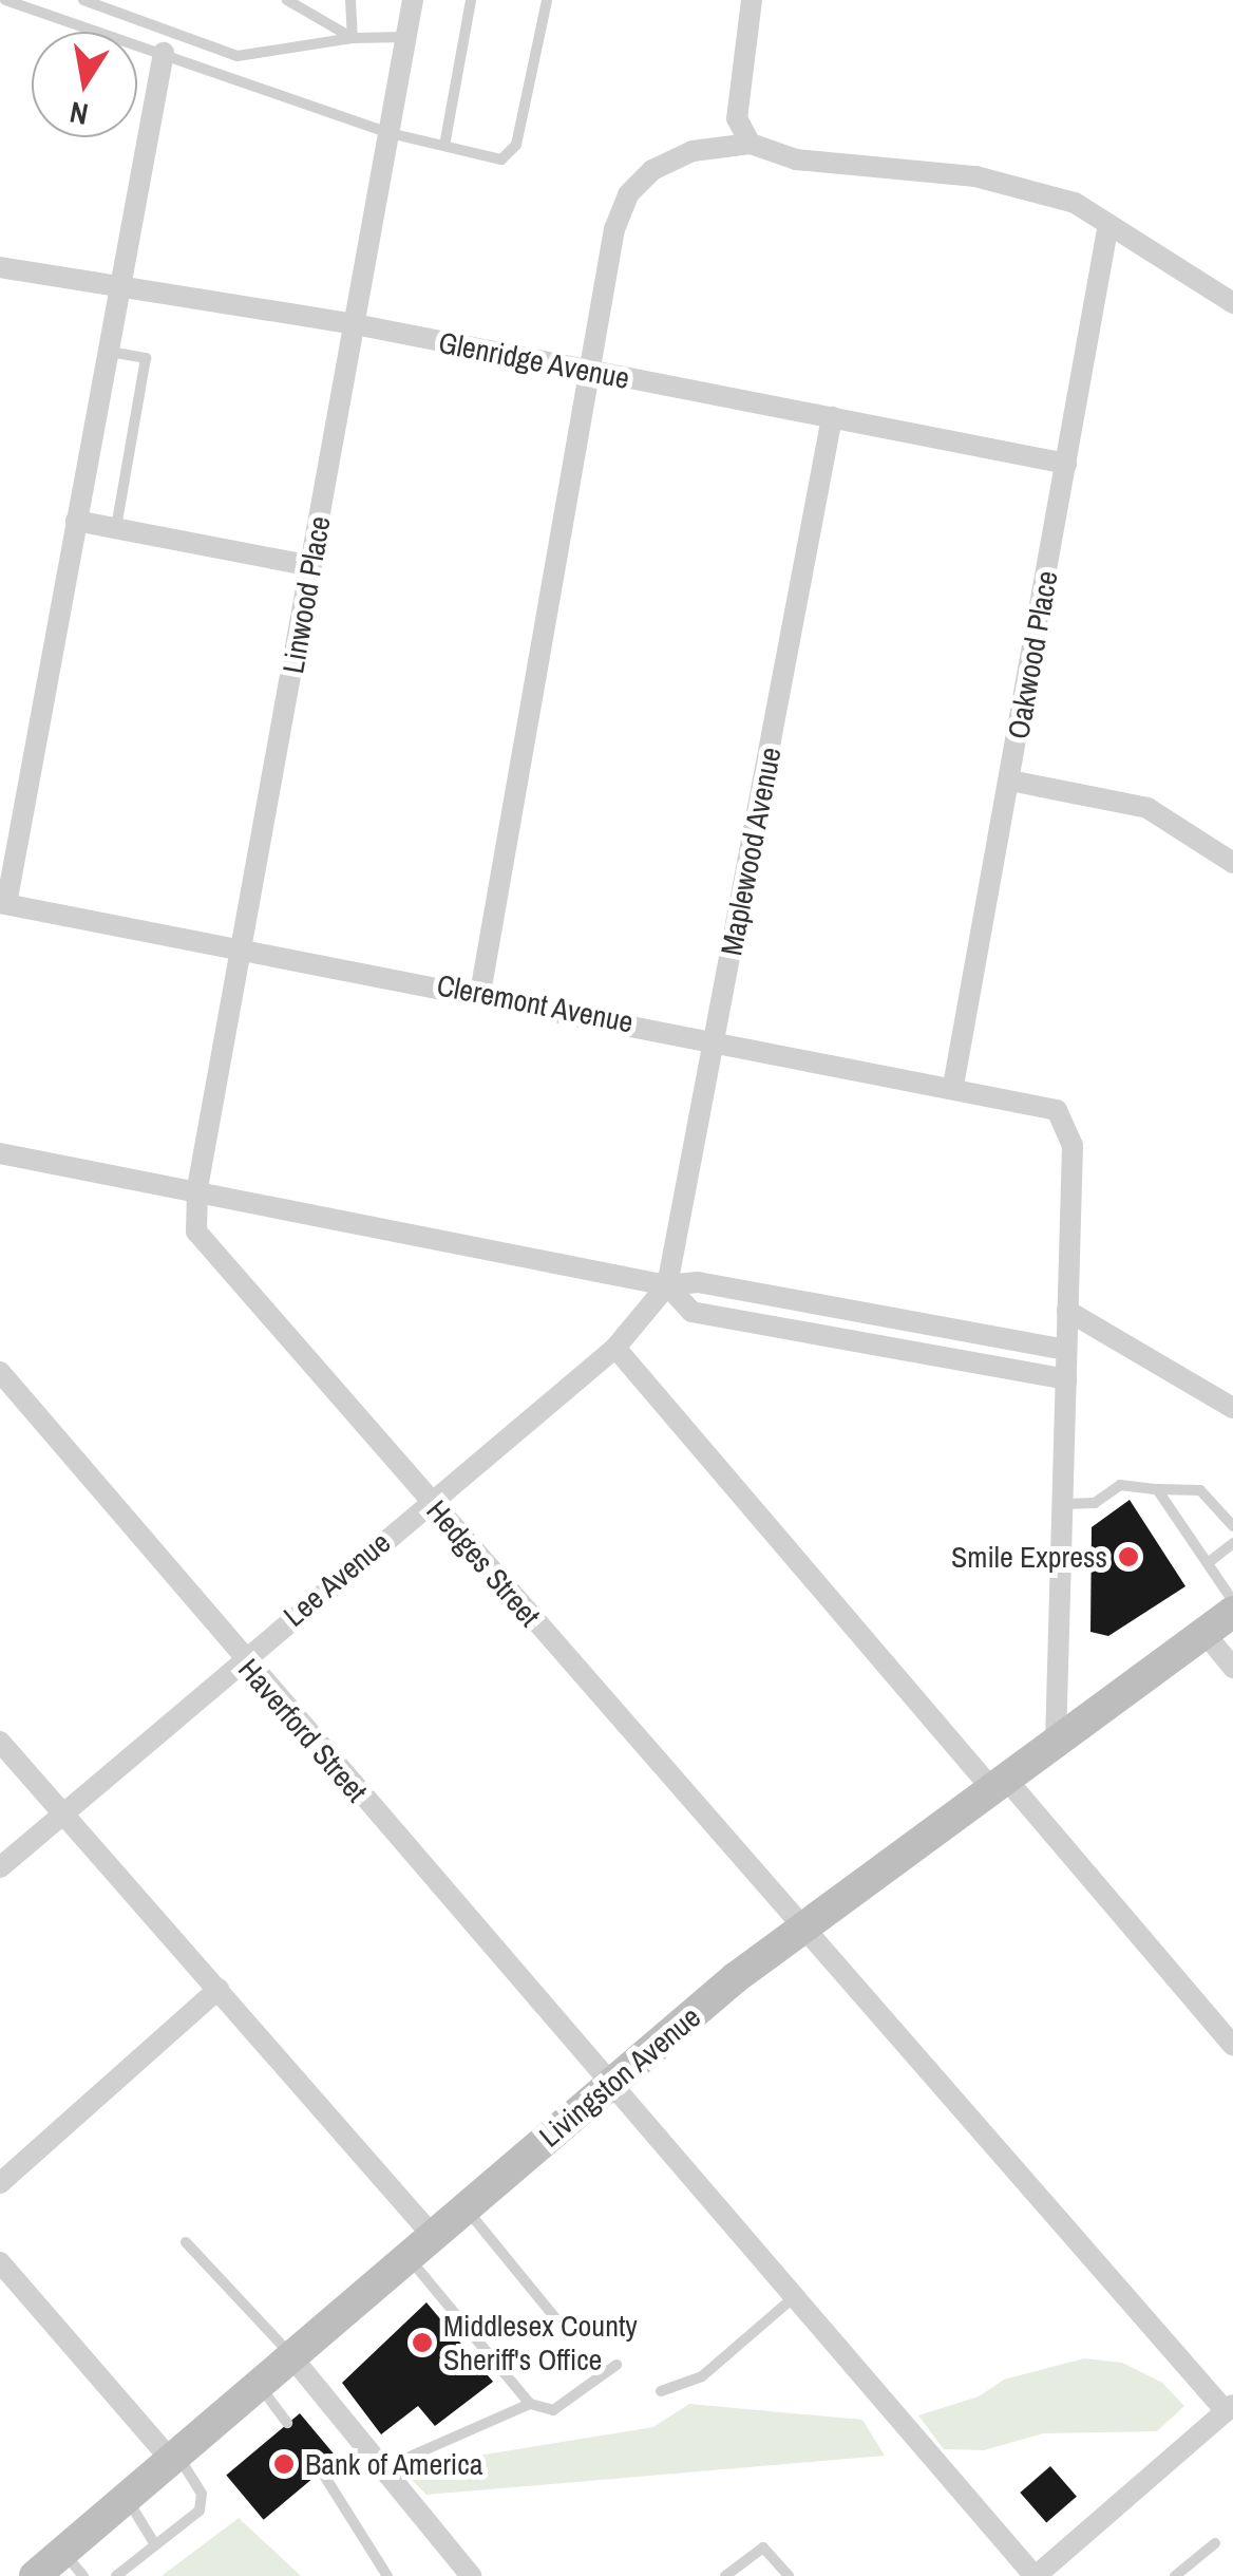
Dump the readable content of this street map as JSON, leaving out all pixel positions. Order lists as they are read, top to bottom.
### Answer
{
  "streets": {
    "main road": ["Livingston Avenue"],
    "street": [
      "Glenridge Avenue",
      "Linwood Place",
      "Oakwood Place",
      "Maplewood Avenue",
      "Cleremont Avenue",
      "Hedges Street",
      "Lee Avenue",
      "Haverford Street"
    ]
  },
  "crossings": [
    ["Glenridge Avenue", "Linwood Place"],
    ["Glenridge Avenue", "Oakwood Place"],
    ["Glenridge Avenue", "Maplewood Avenue"],
    ["Linwood Place", "Cleremont Avenue"],
    ["Linwood Place", "Hedges Street"],
    ["Oakwood Place", "Cleremont Avenue"],
    ["Maplewood Avenue", "Cleremont Avenue"],
    ["Maplewood Avenue", "Lee Avenue"],
    ["Hedges Street", "Lee Avenue"],
    ["Hedges Street", "Livingston Avenue"],
    ["Lee Avenue", "Haverford Street"],
    ["Haverford Street", "Livingston Avenue"]
  ],
  "places": ["Smile Express", "Middlesex County Sheriff's Office", "Bank of America"],
  "north": "bottom"
}
